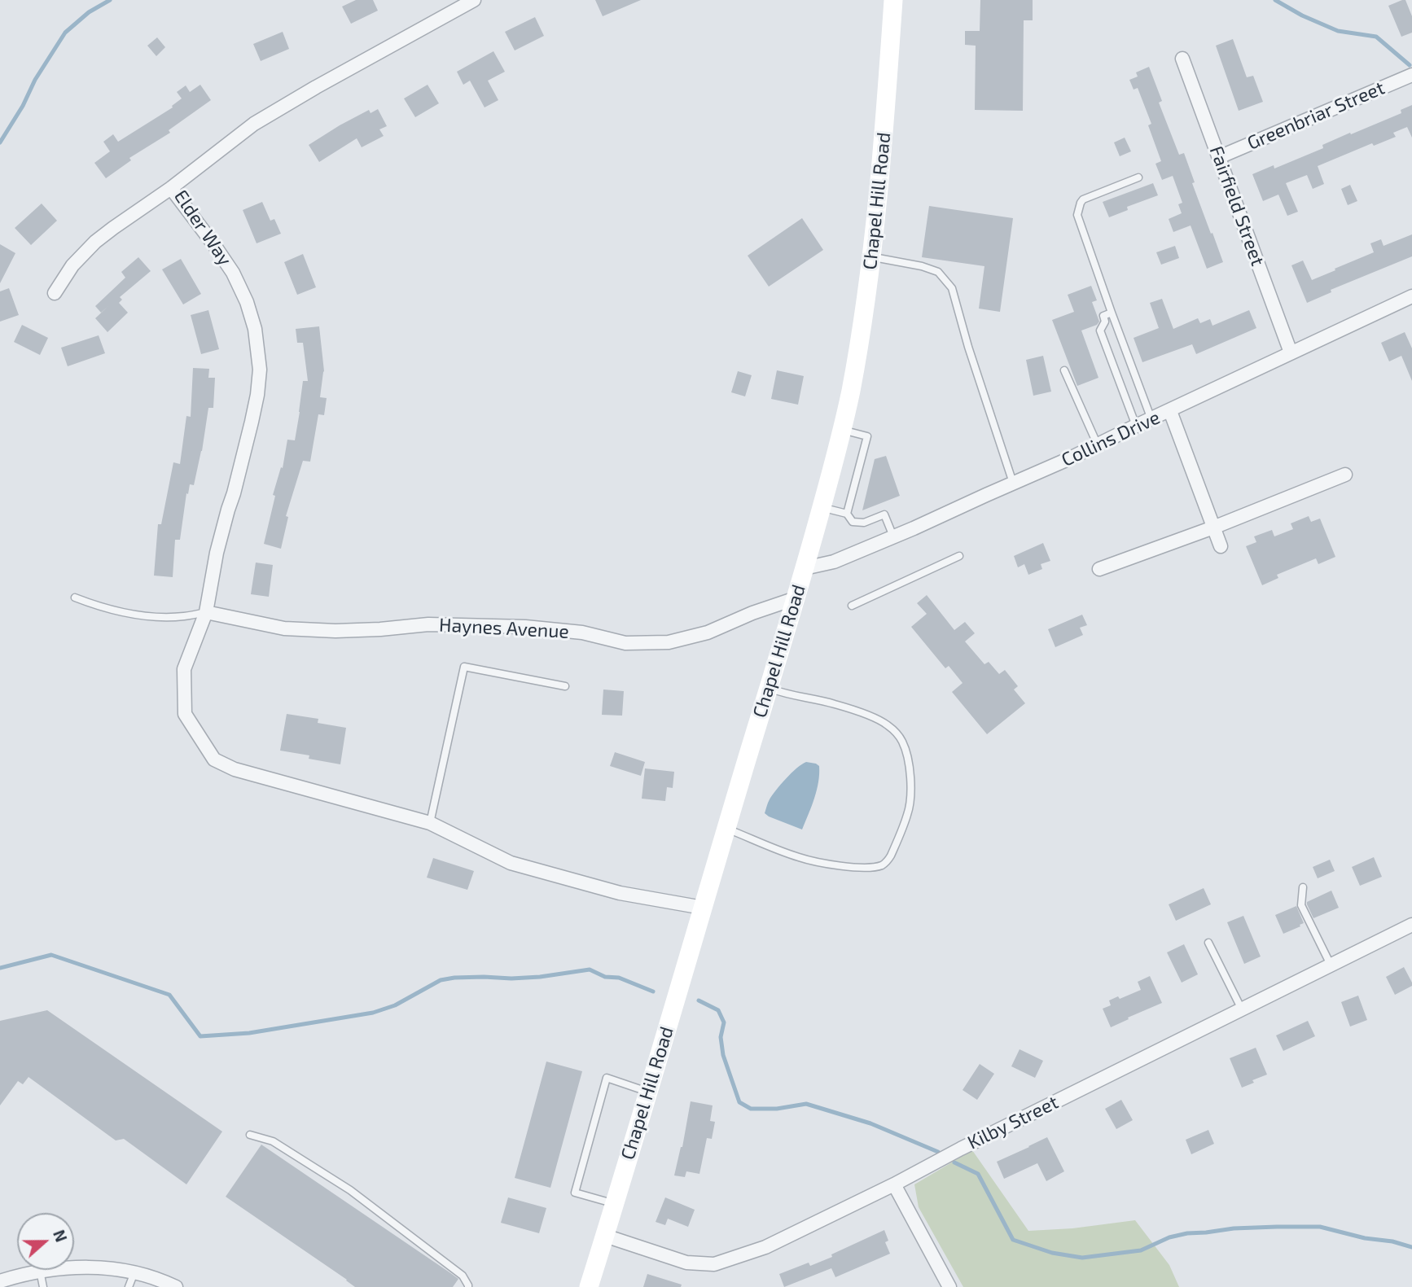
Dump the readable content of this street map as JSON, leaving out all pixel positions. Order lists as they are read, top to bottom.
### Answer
{
  "streets": {
    "main road": ["Chapel Hill Road"],
    "street": [
      "Greenbriar Street",
      "Fairfield Street",
      "Elder Way",
      "Collins Drive",
      "Haynes Avenue",
      "Kilby Street"
    ]
  },
  "crossings": [
    ["Greenbriar Street", "Fairfield Street"],
    ["Chapel Hill Road", "Elder Way"],
    ["Chapel Hill Road", "Collins Drive"],
    ["Chapel Hill Road", "Haynes Avenue"],
    ["Chapel Hill Road", "Kilby Street"],
    ["Fairfield Street", "Collins Drive"],
    ["Elder Way", "Haynes Avenue"]
  ],
  "north": "right"
}
